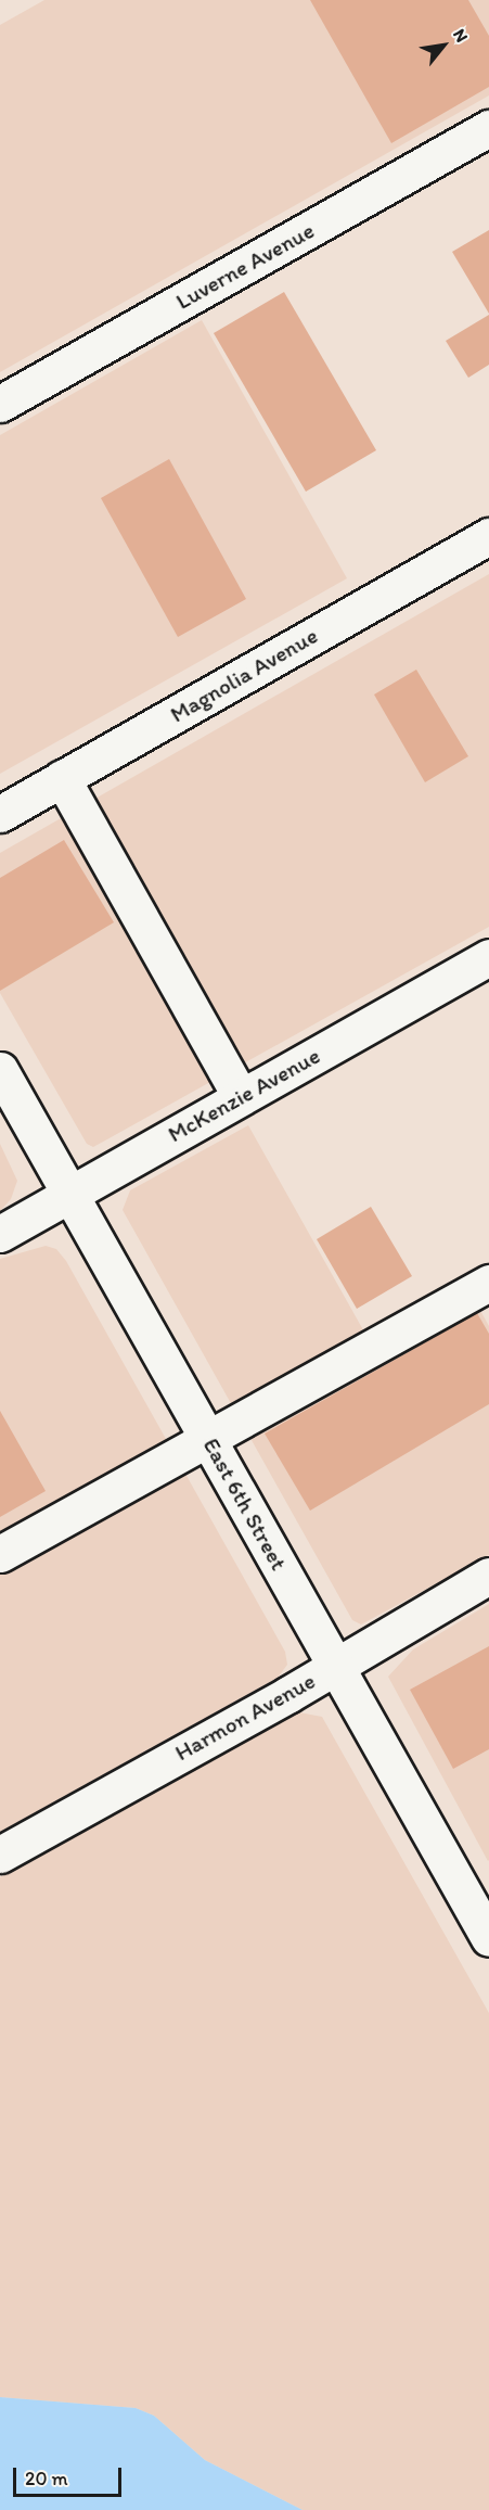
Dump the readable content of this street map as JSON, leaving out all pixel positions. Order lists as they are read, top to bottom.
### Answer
{
  "streets": {
    "street": [
      "Luverne Avenue",
      "Magnolia Avenue",
      "McKenzie Avenue",
      "East 6th Street",
      "Harmon Avenue"
    ]
  },
  "crossings": [
    ["McKenzie Avenue", "East 6th Street"],
    ["East 6th Street", "Harmon Avenue"]
  ],
  "scale_bar": "20 m",
  "north": "top right"
}
